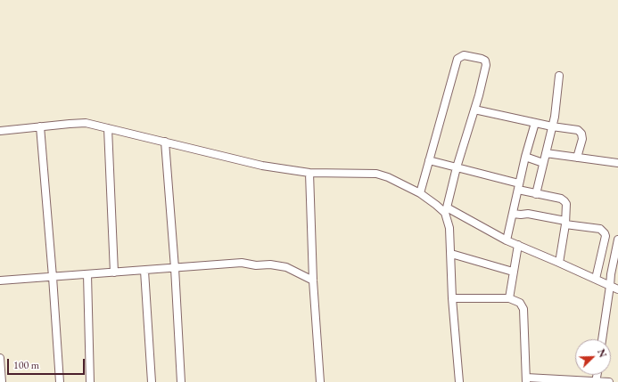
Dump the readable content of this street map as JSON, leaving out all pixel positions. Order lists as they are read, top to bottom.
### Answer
{
  "scale_bar": "100 m",
  "north": "top right"
}
